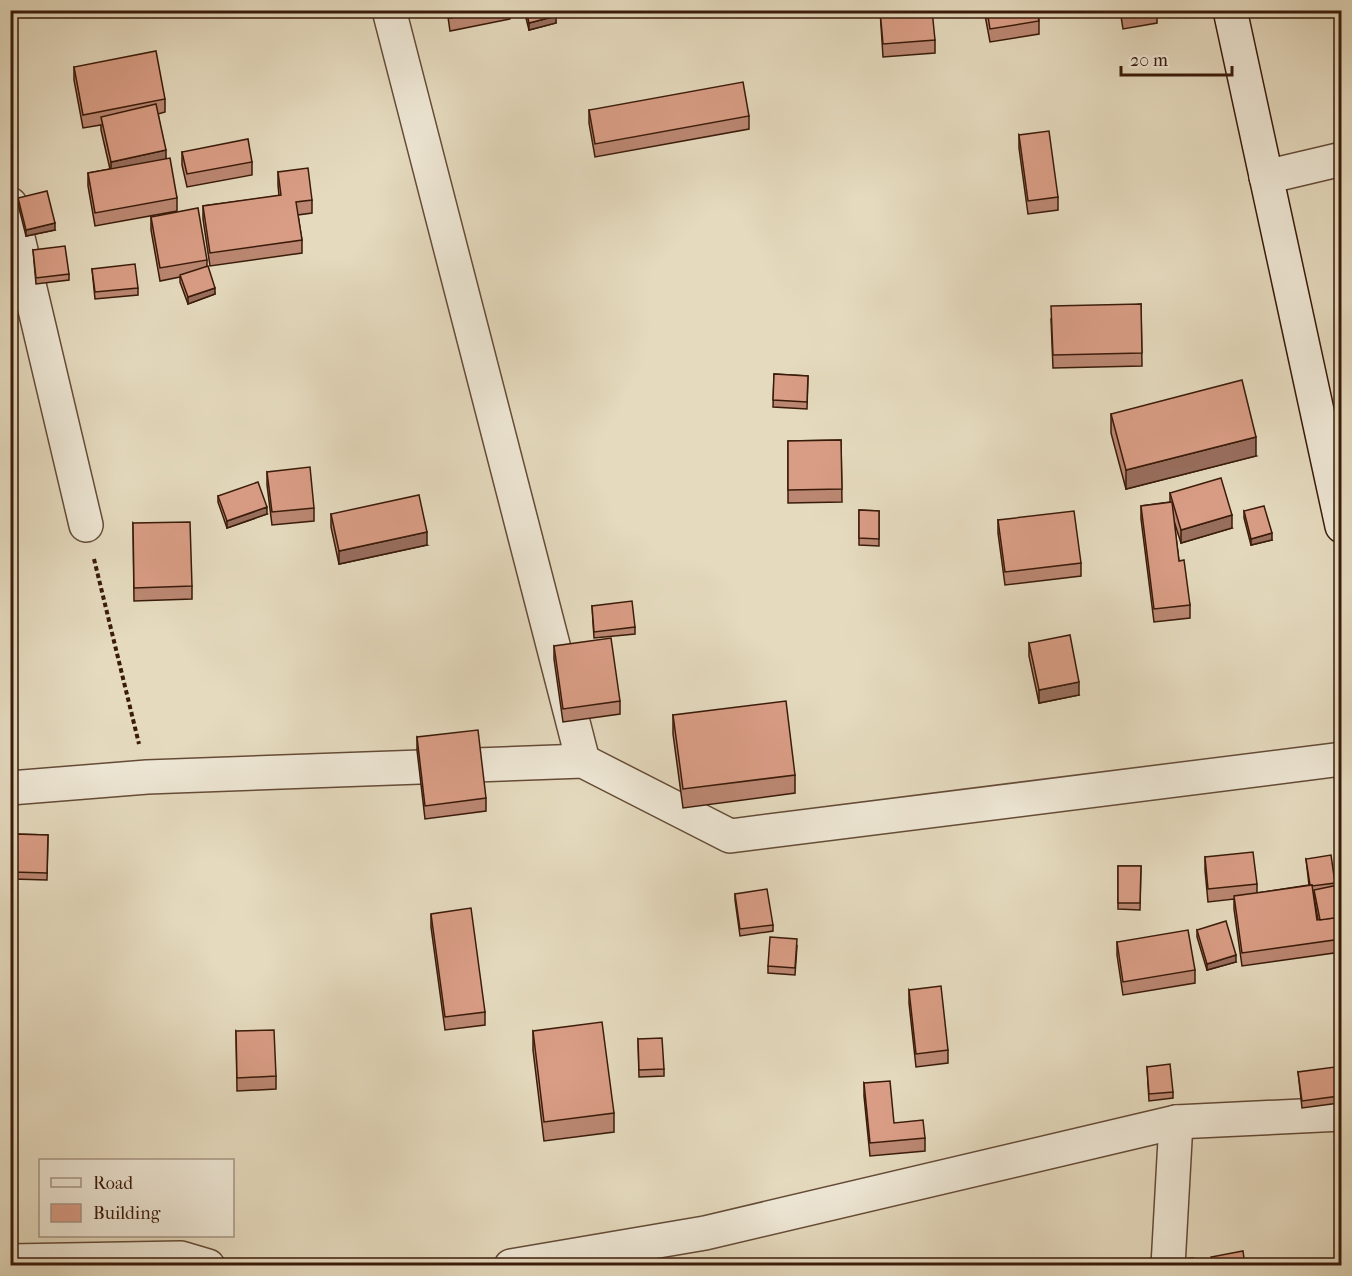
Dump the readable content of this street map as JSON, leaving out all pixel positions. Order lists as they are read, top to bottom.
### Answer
{
  "legend": ["Road", "Building"],
  "scale_bar": "20 m"
}
